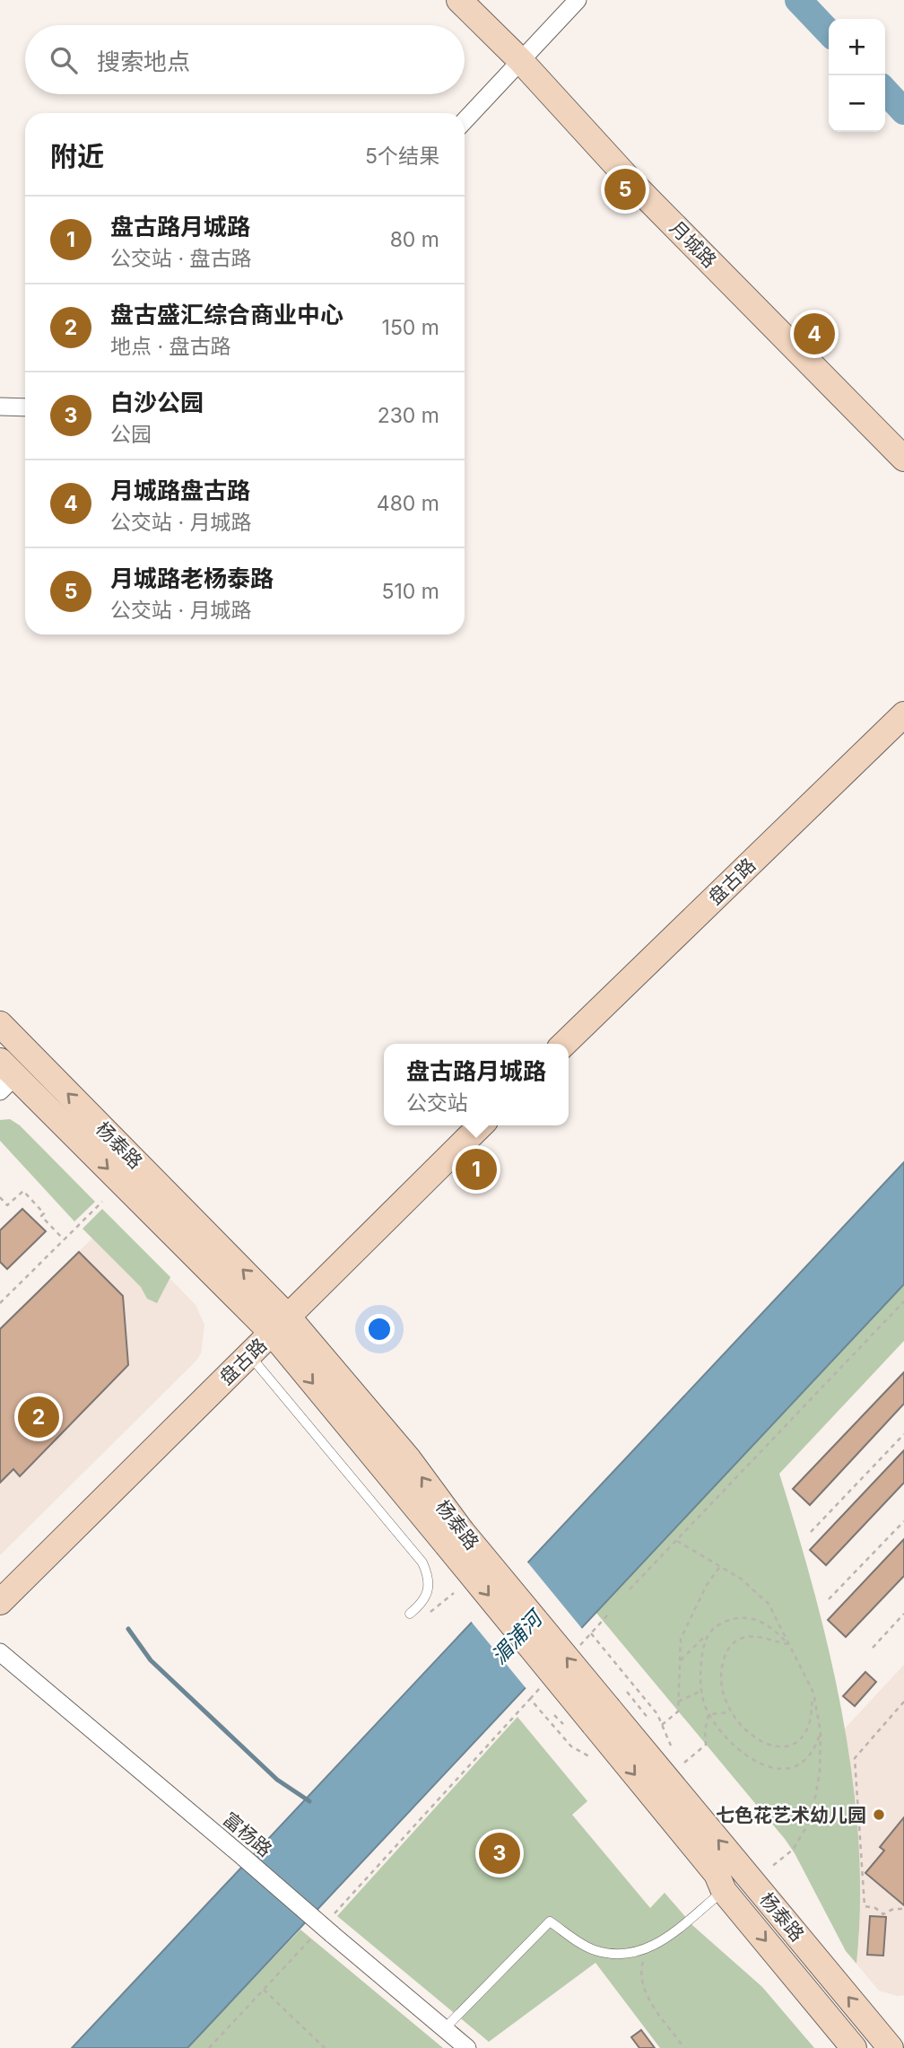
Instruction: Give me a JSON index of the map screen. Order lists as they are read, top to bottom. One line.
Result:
{"streets":{"main road":["月城路","盘古路","杨泰路"],"street":["富杨路"]},"crossings":[["盘古路","杨泰路"]],"water":["湄浦河"],"places":["七色花艺术幼儿园"],"page":{"map_buttons":["+","−"],"search":"搜索地点","heading":["附近","5个结果"],"pins":["5","4","1","2","3"],"list":[{"mark":"1","name":"盘古路月城路","note":"公交站 · 盘古路","value":"80 m"},{"mark":"2","name":"盘古盛汇综合商业中心","note":"地点 · 盘古路","value":"150 m"},{"mark":"3","name":"白沙公园","note":"公园","value":"230 m"},{"mark":"4","name":"月城路盘古路","note":"公交站 · 月城路","value":"480 m"},{"mark":"5","name":"月城路老杨泰路","note":"公交站 · 月城路","value":"510 m"}],"popup":["盘古路月城路","公交站"]}}
